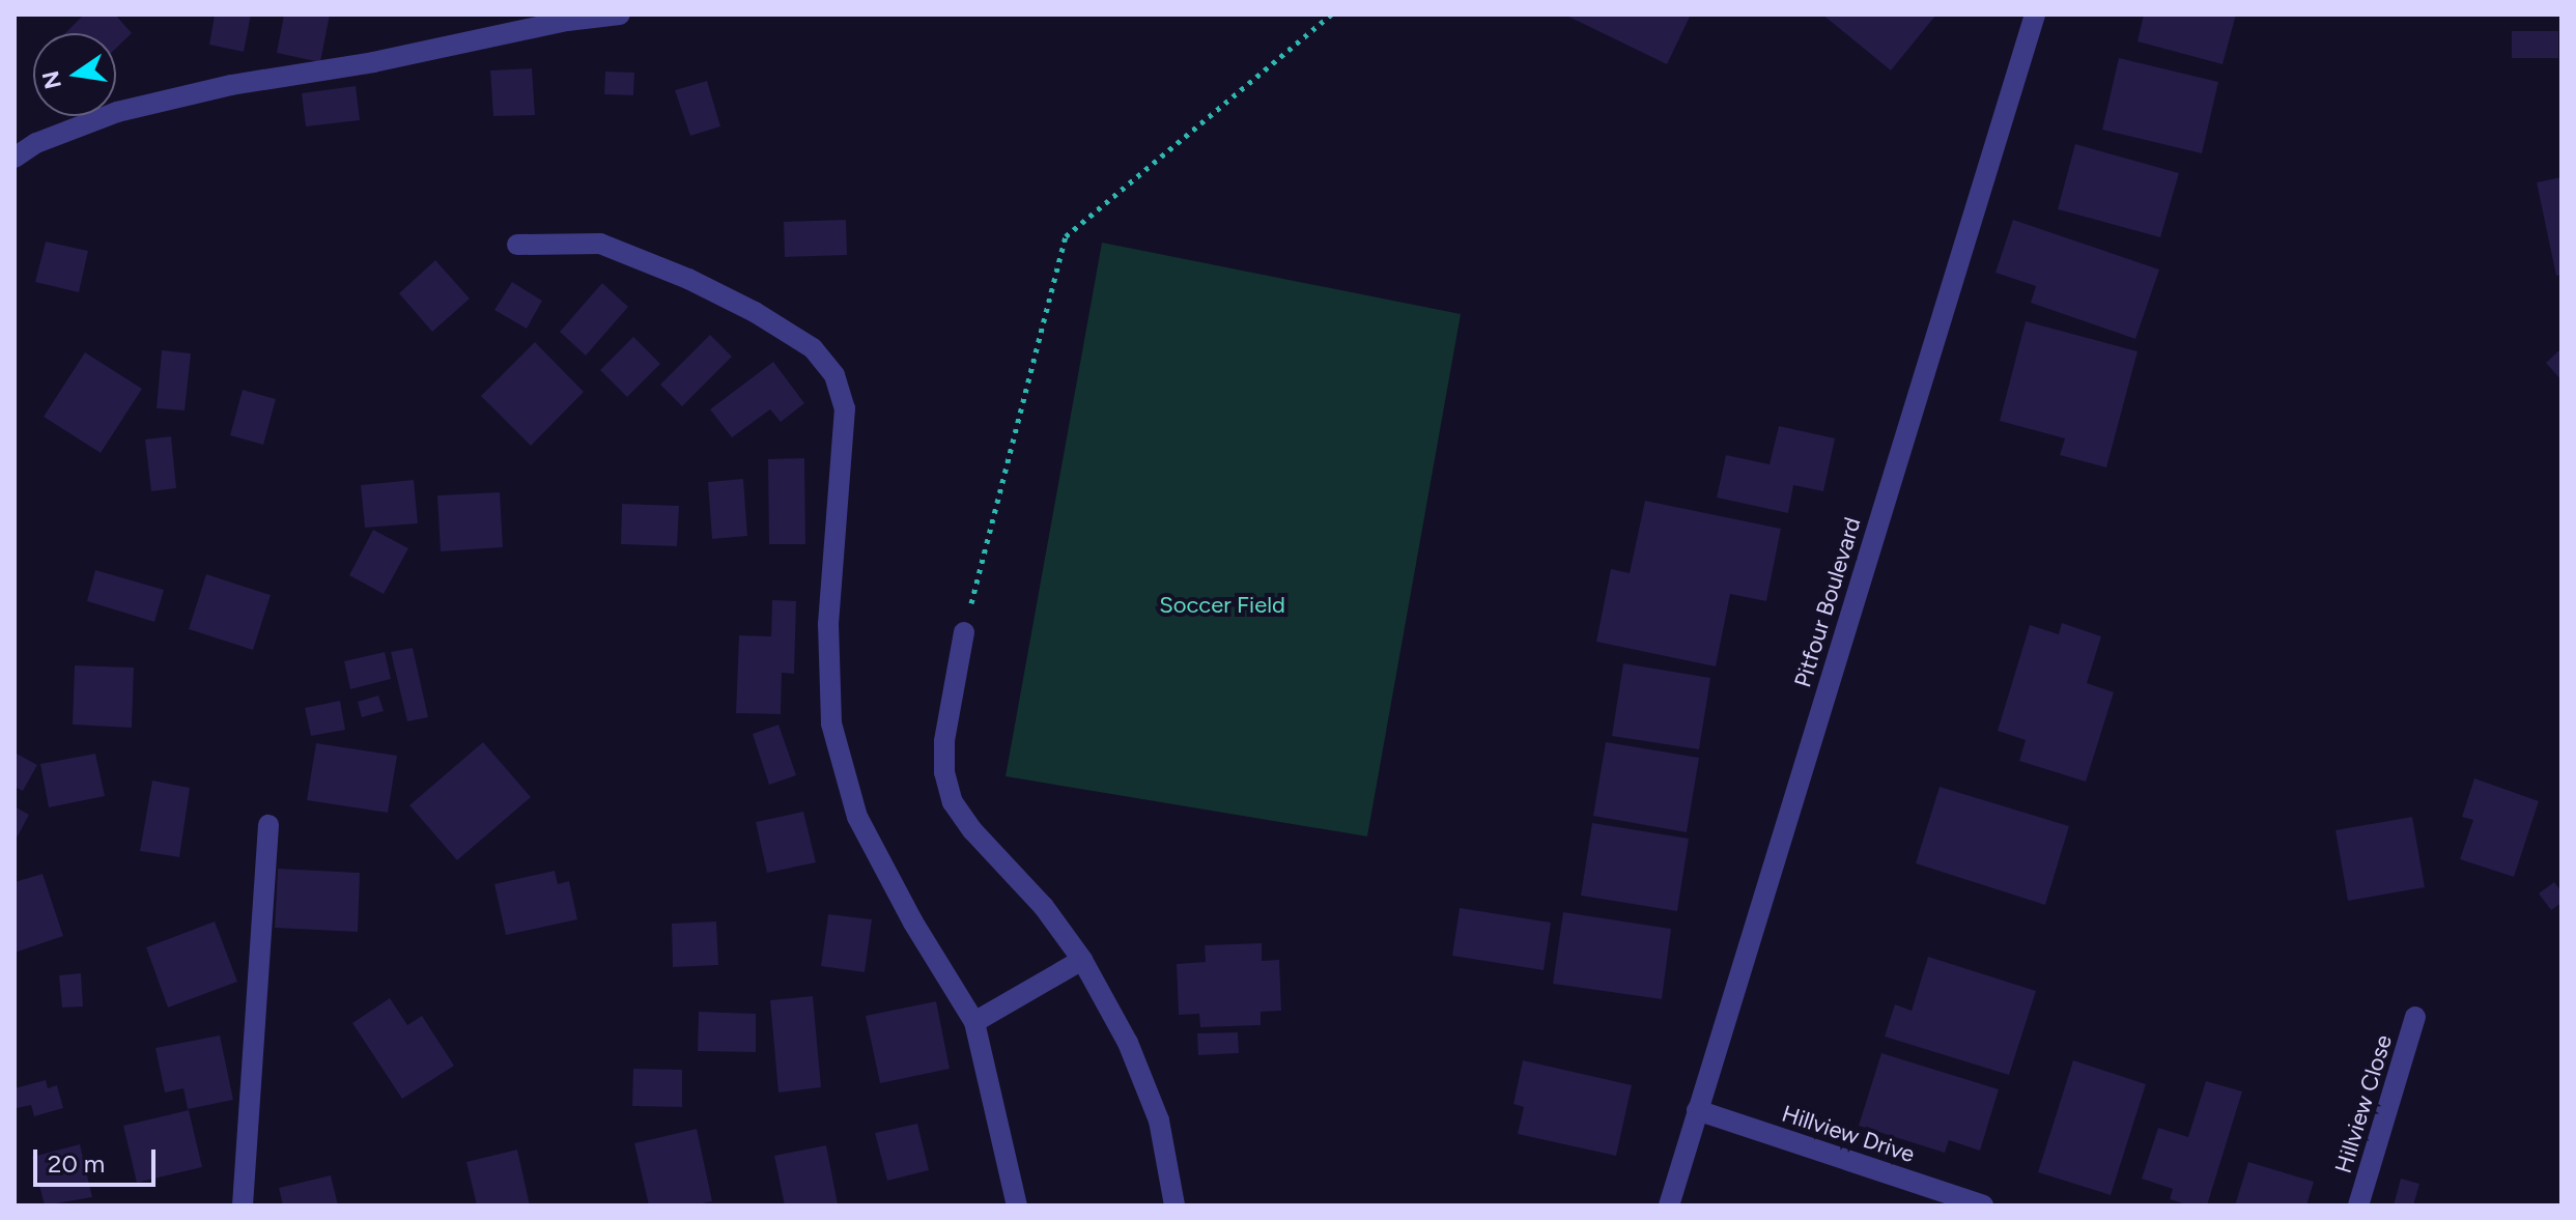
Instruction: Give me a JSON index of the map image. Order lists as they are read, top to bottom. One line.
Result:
{"streets":{"street":["Pitfour Boulevard","Hillview Close","Hillview Drive"]},"crossings":[["Pitfour Boulevard","Hillview Drive"]],"parks":["Soccer Field"],"scale_bar":"20 m","north":"left"}
